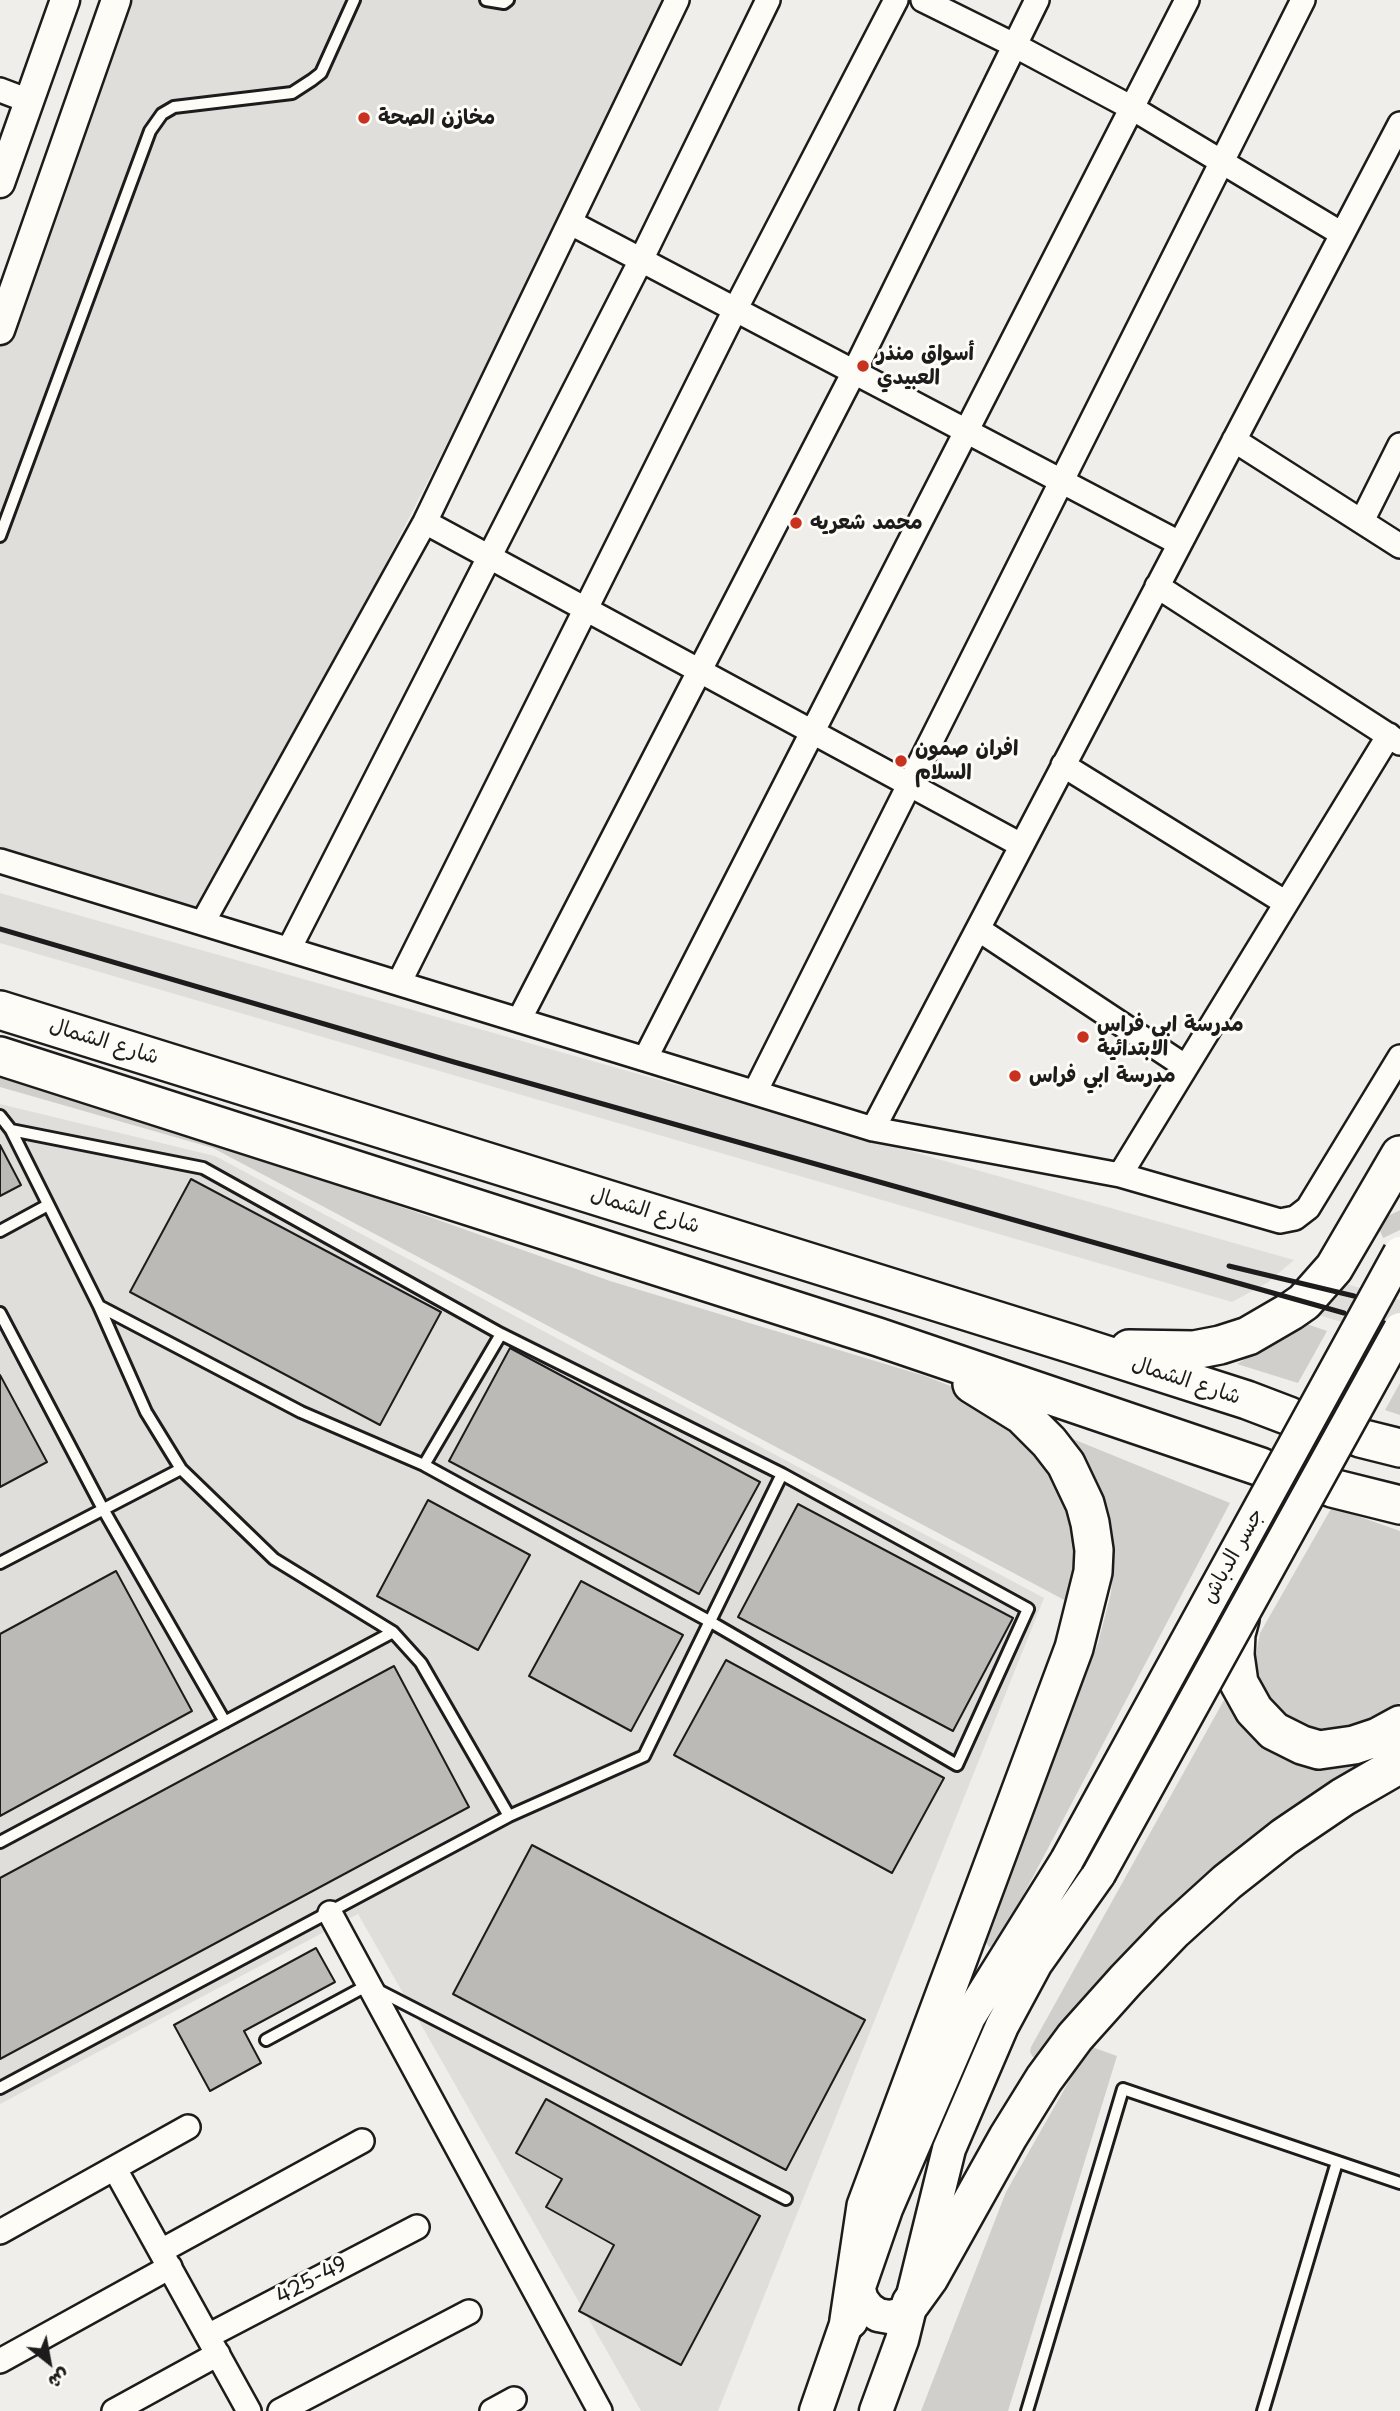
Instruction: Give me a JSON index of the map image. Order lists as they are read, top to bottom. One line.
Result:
{"streets":{"highway":["شارع الشمال"],"main road":["جسر الدباش"],"street":["425-49"]},"places":["مخازن الصحة","أسواق منذر العبيدي","محمد شعريه","افران صمون السلام","مدرسة ابي فراس الابتدائية","مدرسة ابي فراس"],"north":"bottom right"}
